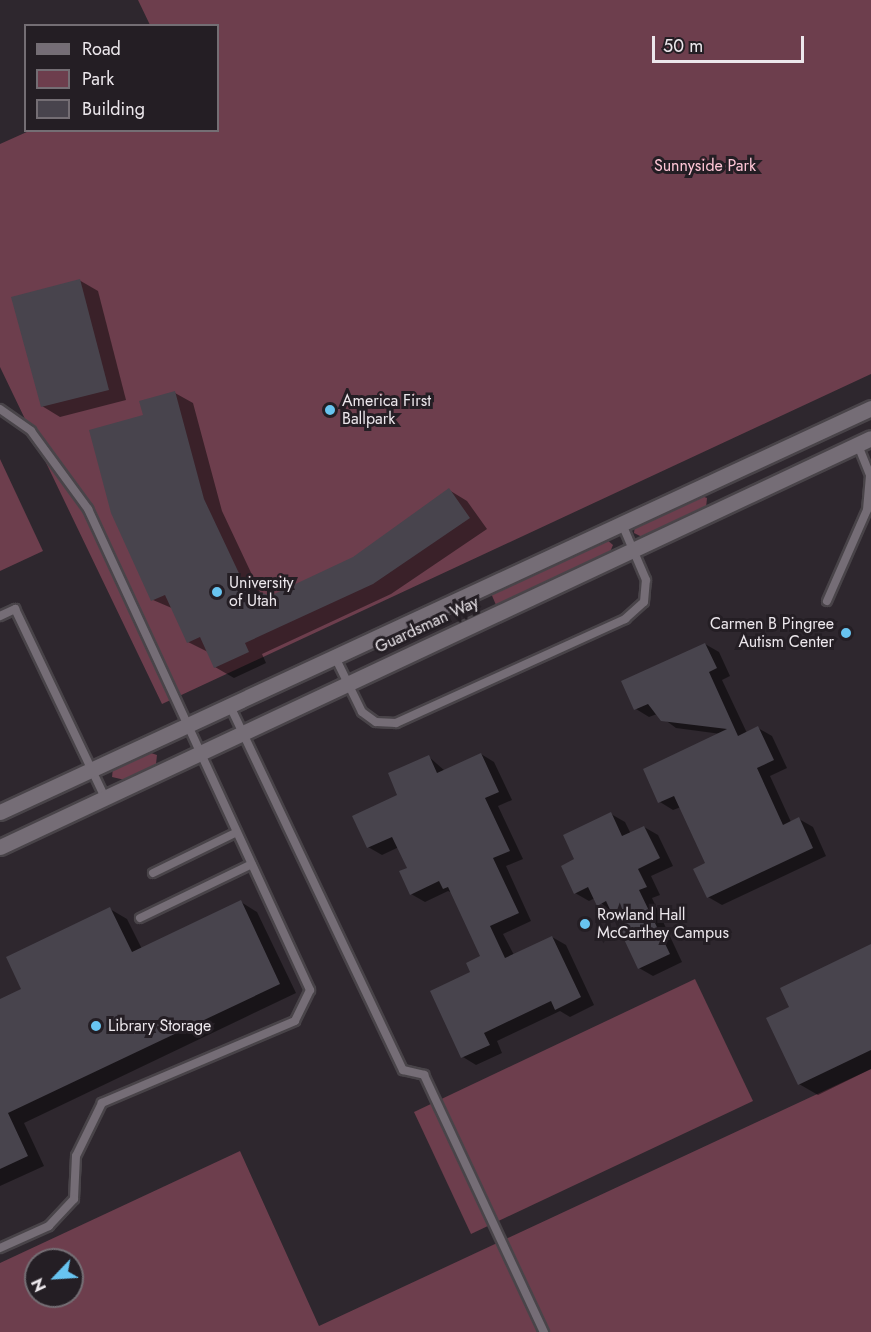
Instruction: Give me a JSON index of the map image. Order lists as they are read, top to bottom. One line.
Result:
{"streets":{"street":["Guardsman Way"]},"parks":["Sunnyside Park"],"places":["America First Ballpark","University of Utah","Carmen B Pingree Autism Center","Rowland Hall McCarthey Campus","Library Storage"],"legend":["Road","Park","Building"],"scale_bar":"50 m","north":"bottom left"}
